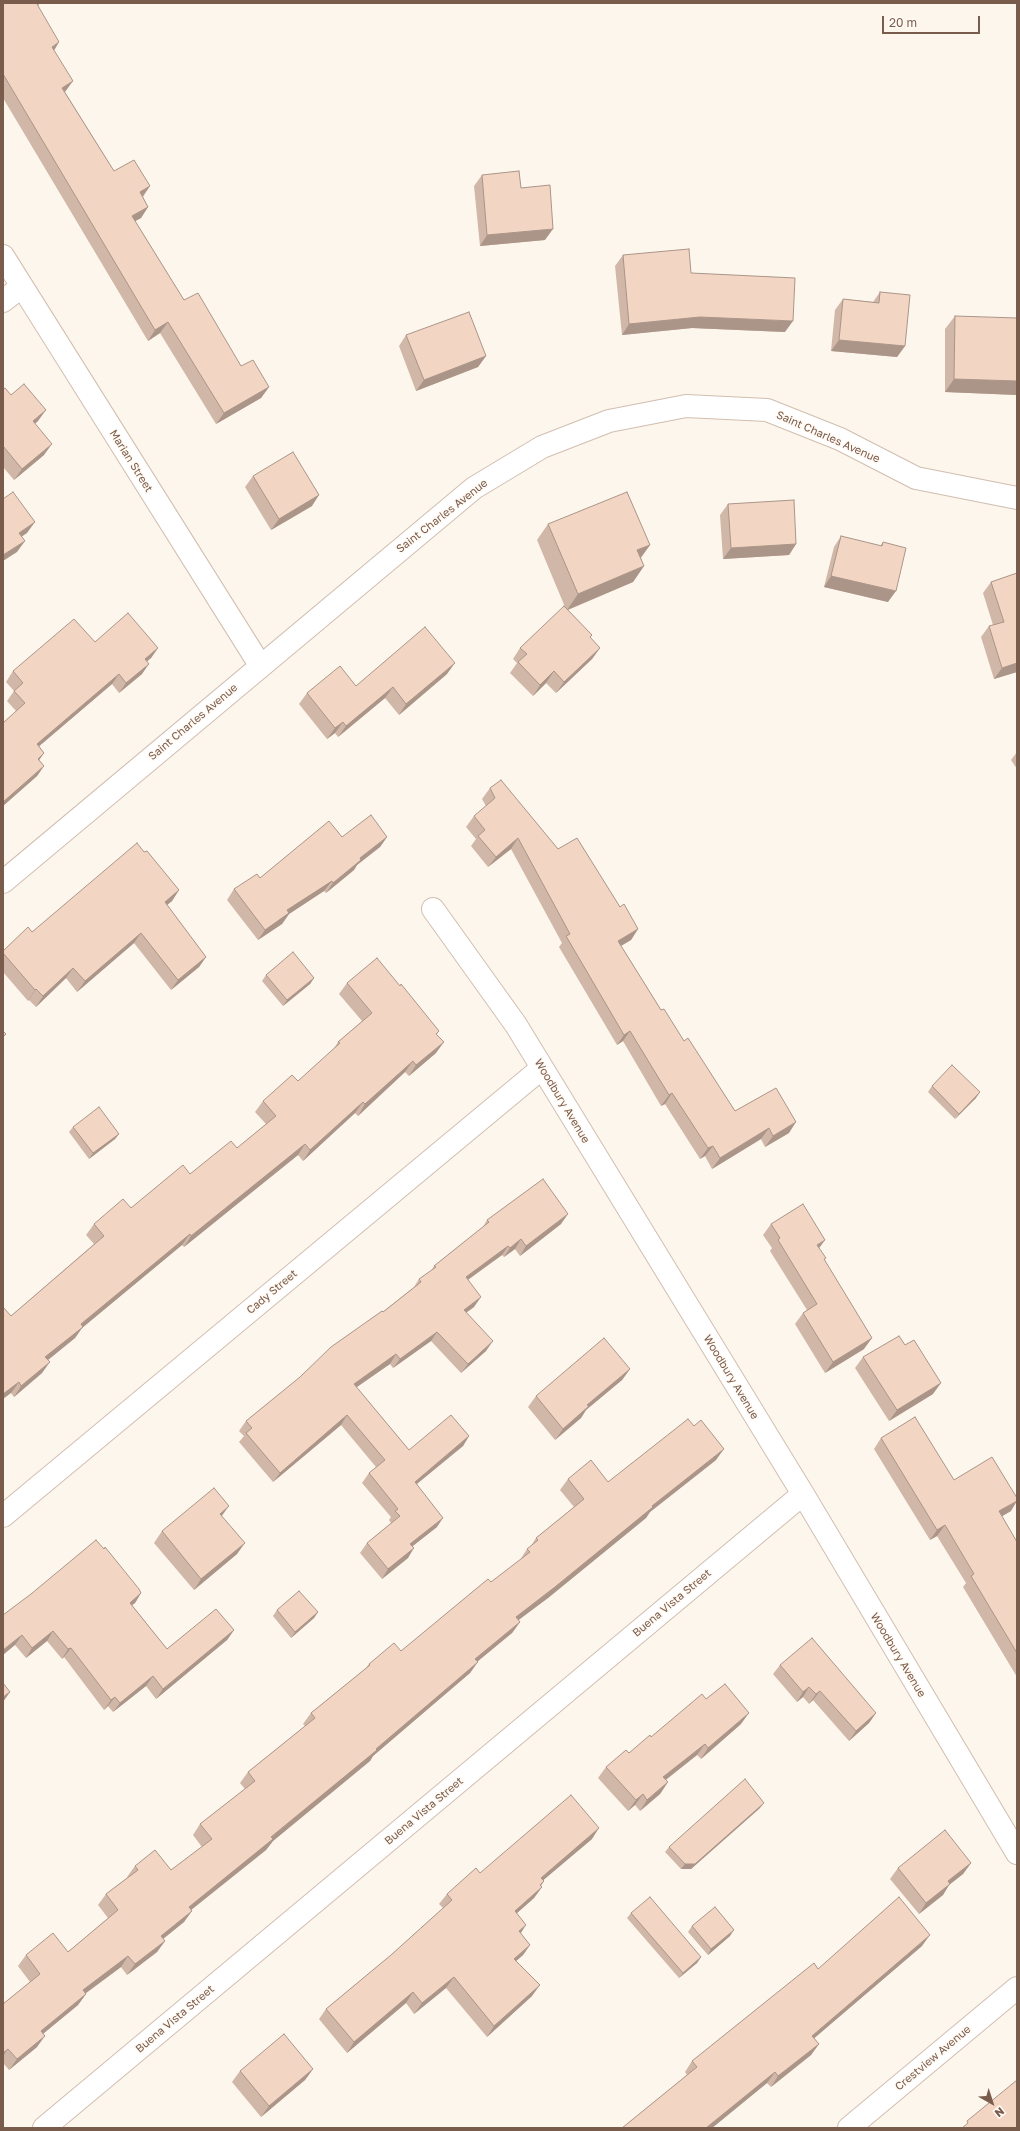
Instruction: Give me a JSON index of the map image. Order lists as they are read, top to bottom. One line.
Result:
{"streets":{"street":["Saint Charles Avenue","Marian Street","Woodbury Avenue","Cady Street","Buena Vista Street","Crestview Avenue"]},"crossings":[["Saint Charles Avenue","Marian Street"],["Woodbury Avenue","Cady Street"],["Woodbury Avenue","Buena Vista Street"]],"scale_bar":"20 m","north":"bottom right"}
